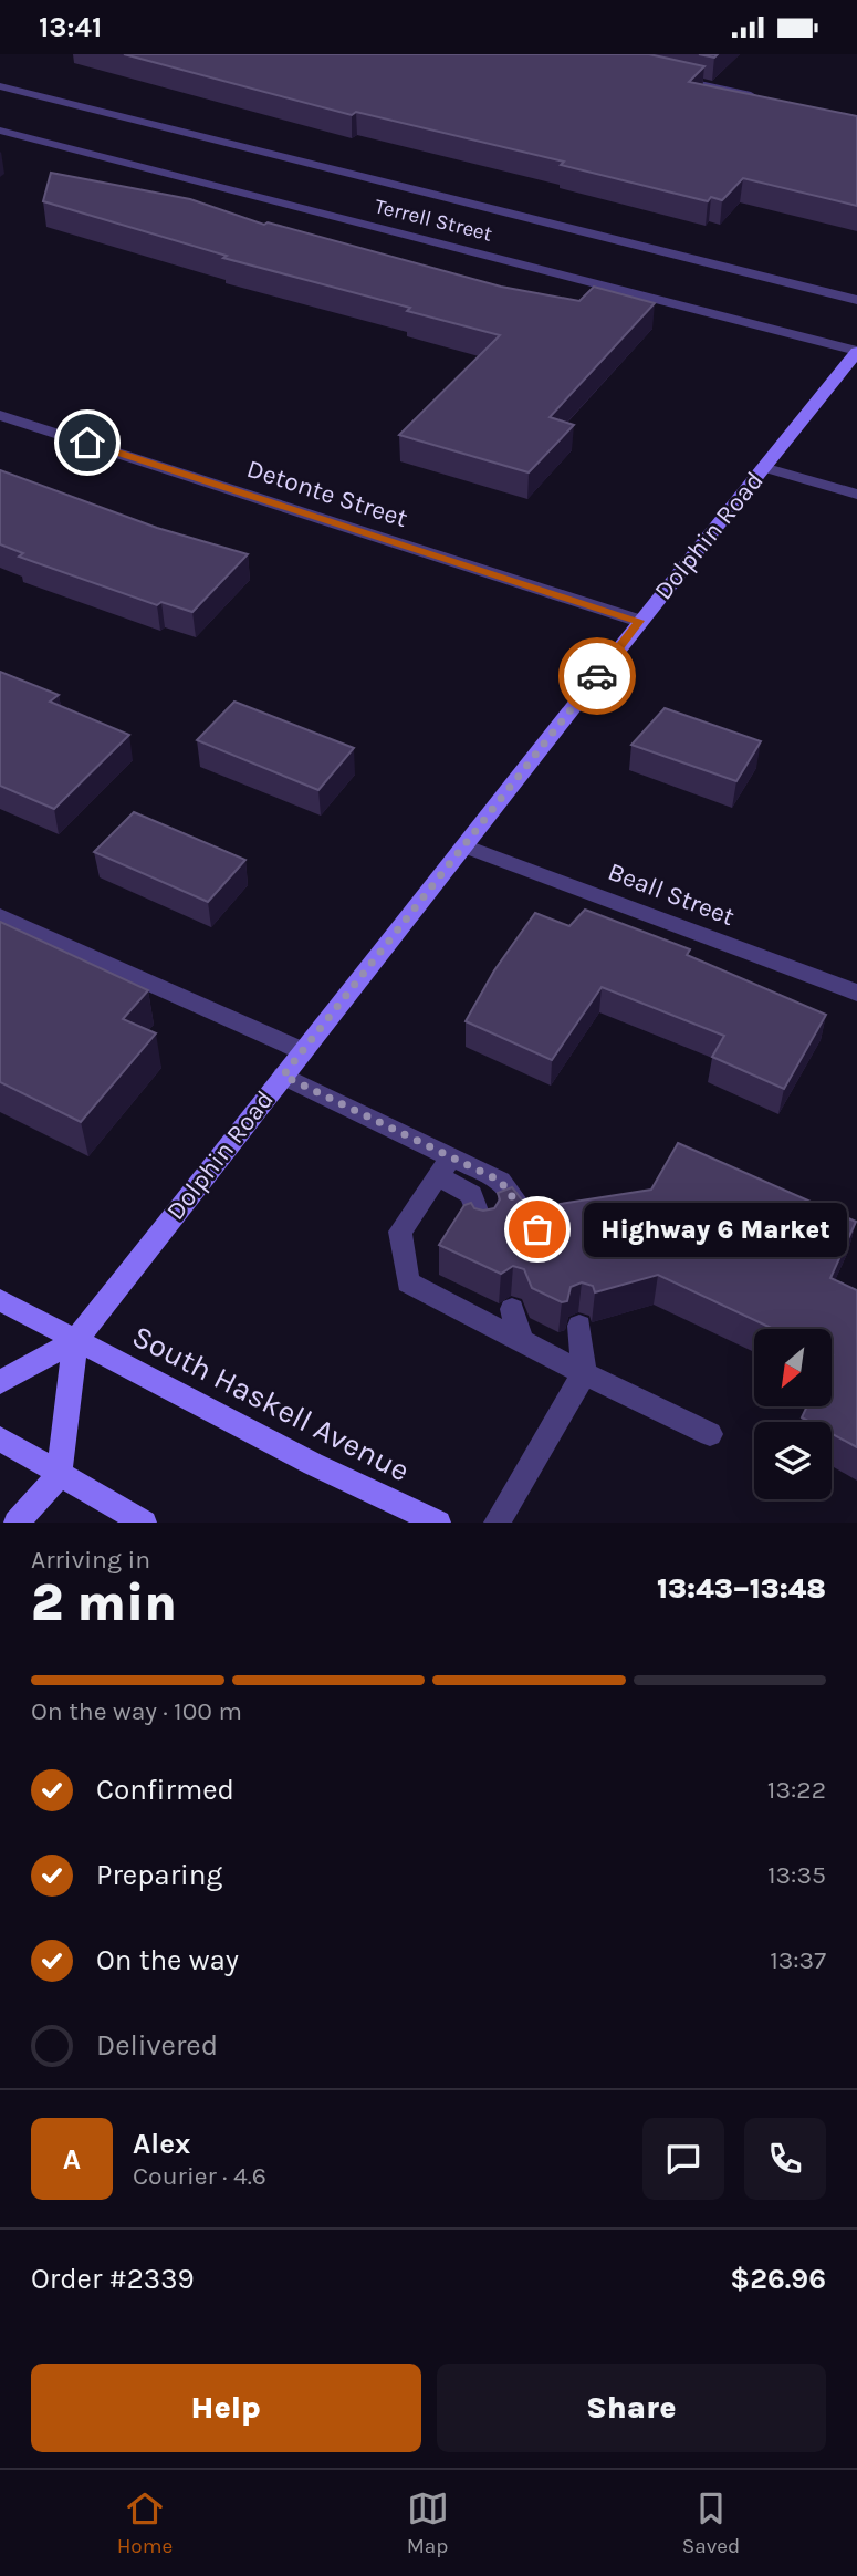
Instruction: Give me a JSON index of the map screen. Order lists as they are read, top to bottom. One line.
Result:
{"streets":{"main road":["Dolphin Road","South Haskell Avenue"],"street":["Terrell Street","Detonte Street","Beall Street"]},"crossings":[["Terrell Street","Dolphin Road"],["Detonte Street","Dolphin Road"],["Dolphin Road","Beall Street"],["Dolphin Road","South Haskell Avenue"]],"places":["Highway 6 Market"],"north":"bottom left","page":{"status":"13:41","bubble":"Highway 6 Market","heading":["2 min","Arriving in","13:43–13:48"],"panel":["Alex","Courier · 4.6","Order #2339","$26.96"],"bar":"On the way · 100 m","list":[["Confirmed","13:22"],["Preparing","13:35"],["On the way","13:37"],"Delivered"],"round":"A","buttons":["Help","Share"],"tabs":["Home","Map","Saved"]}}
